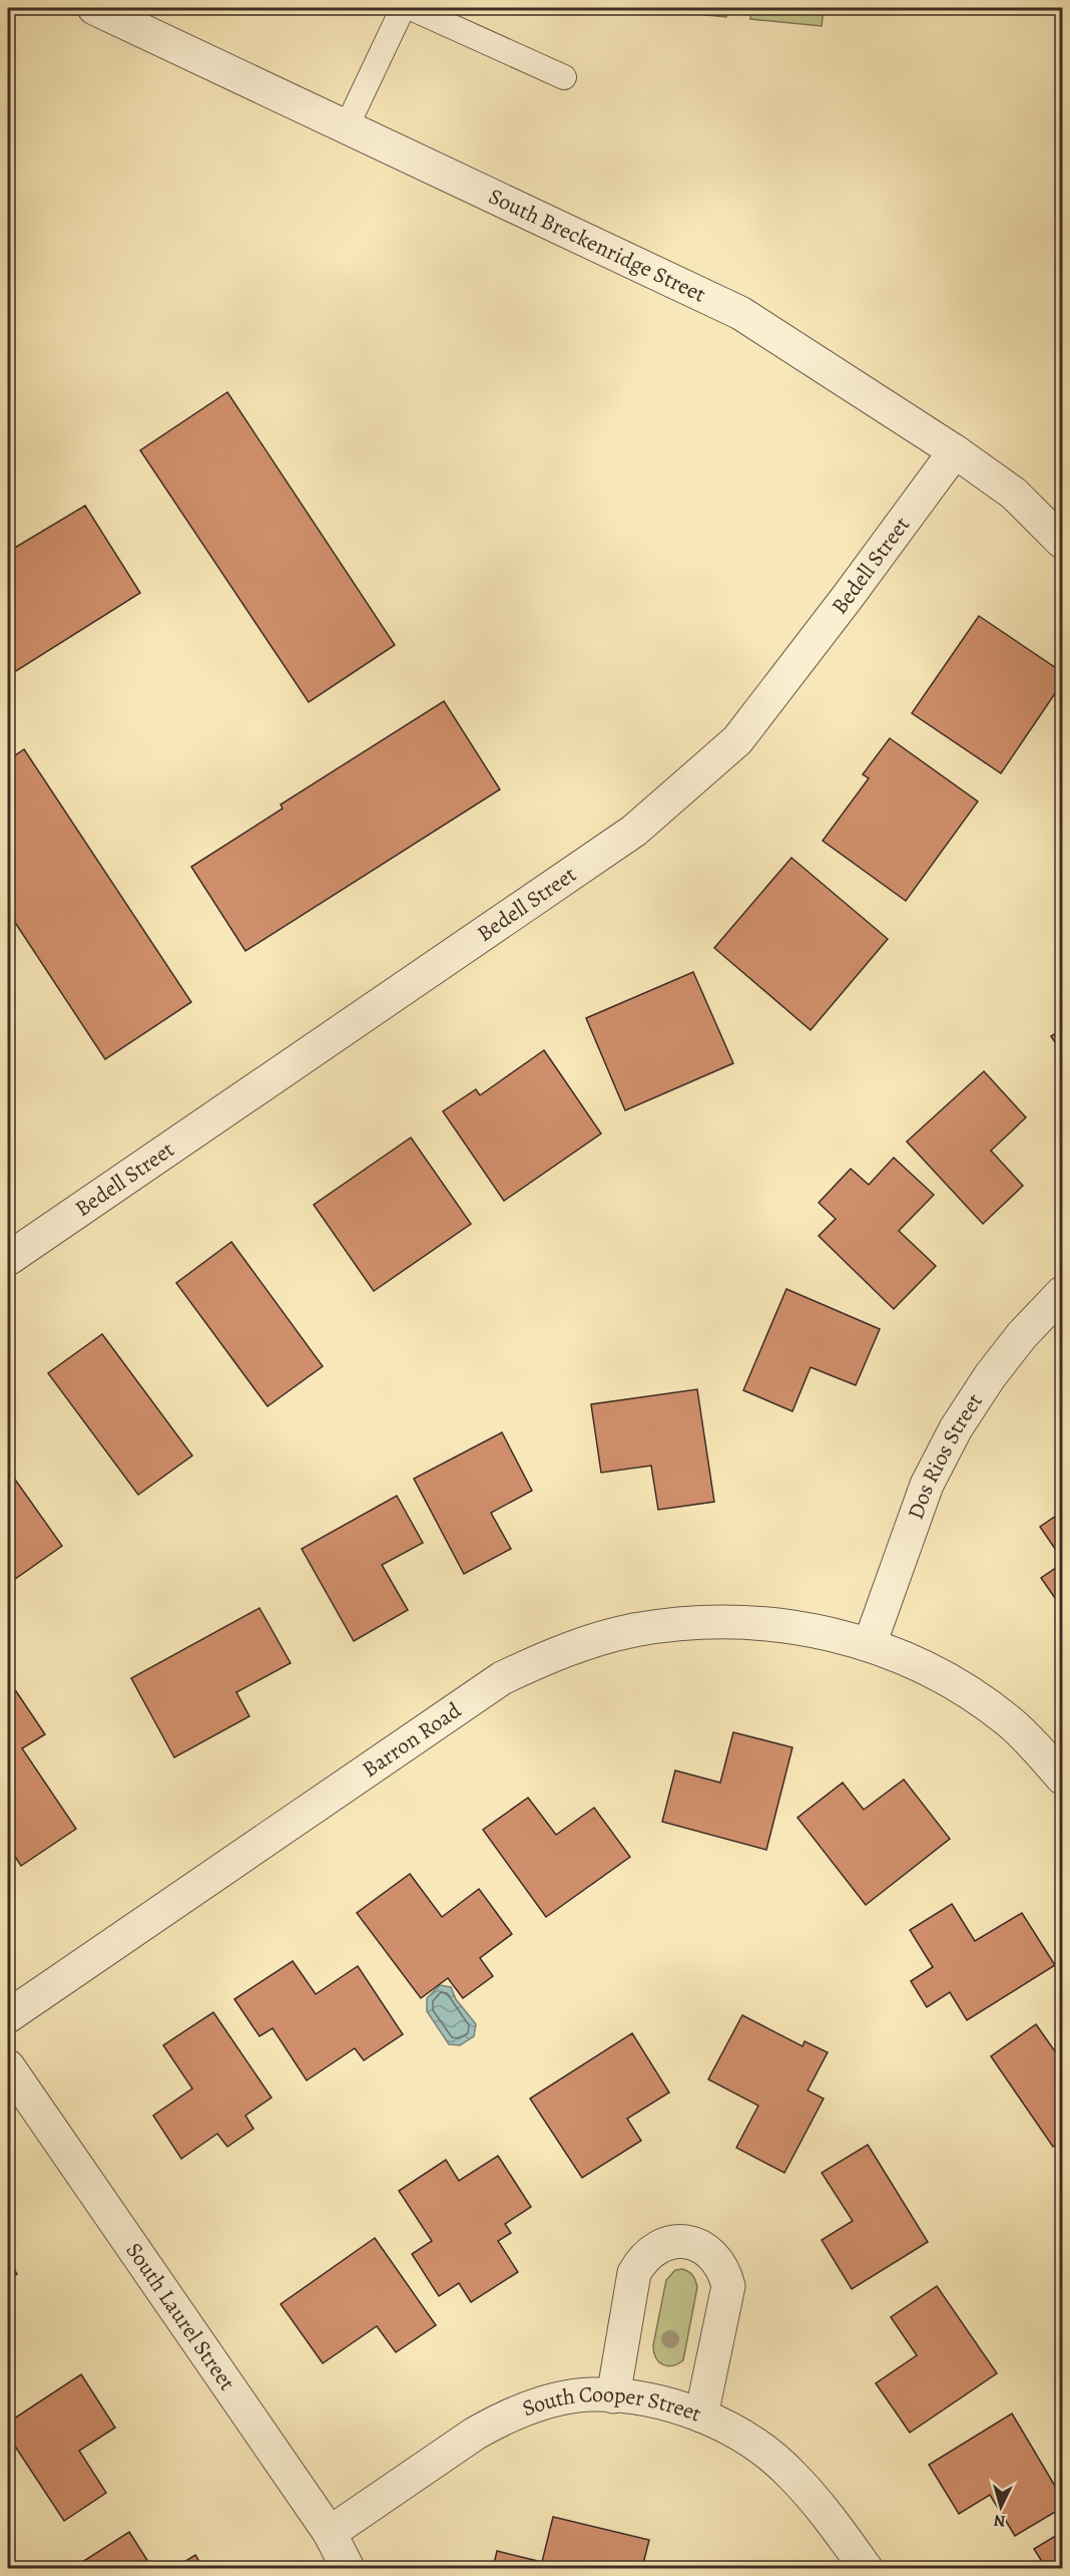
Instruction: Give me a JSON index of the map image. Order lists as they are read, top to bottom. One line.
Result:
{"streets":{"street":["South Breckenridge Street","Bedell Street","Dos Rios Street","Barron Road","South Laurel Street","South Cooper Street"]},"crossings":[["South Breckenridge Street","Bedell Street"],["Dos Rios Street","Barron Road"],["South Laurel Street","South Cooper Street"]],"north":"bottom"}
